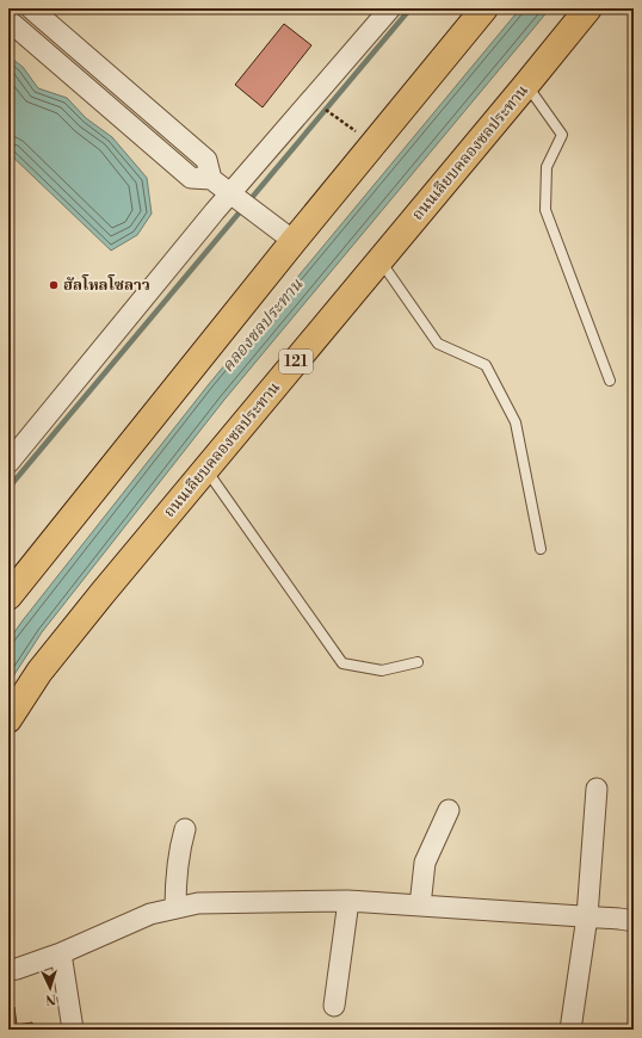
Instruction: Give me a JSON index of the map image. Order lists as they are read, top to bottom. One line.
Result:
{"streets":{"main road":["ถนนเลียบคลองชลประทาน","121"]},"water":["คลองชลประทาน"],"places":["ฮัลโหลโซลาว"],"north":"bottom"}
